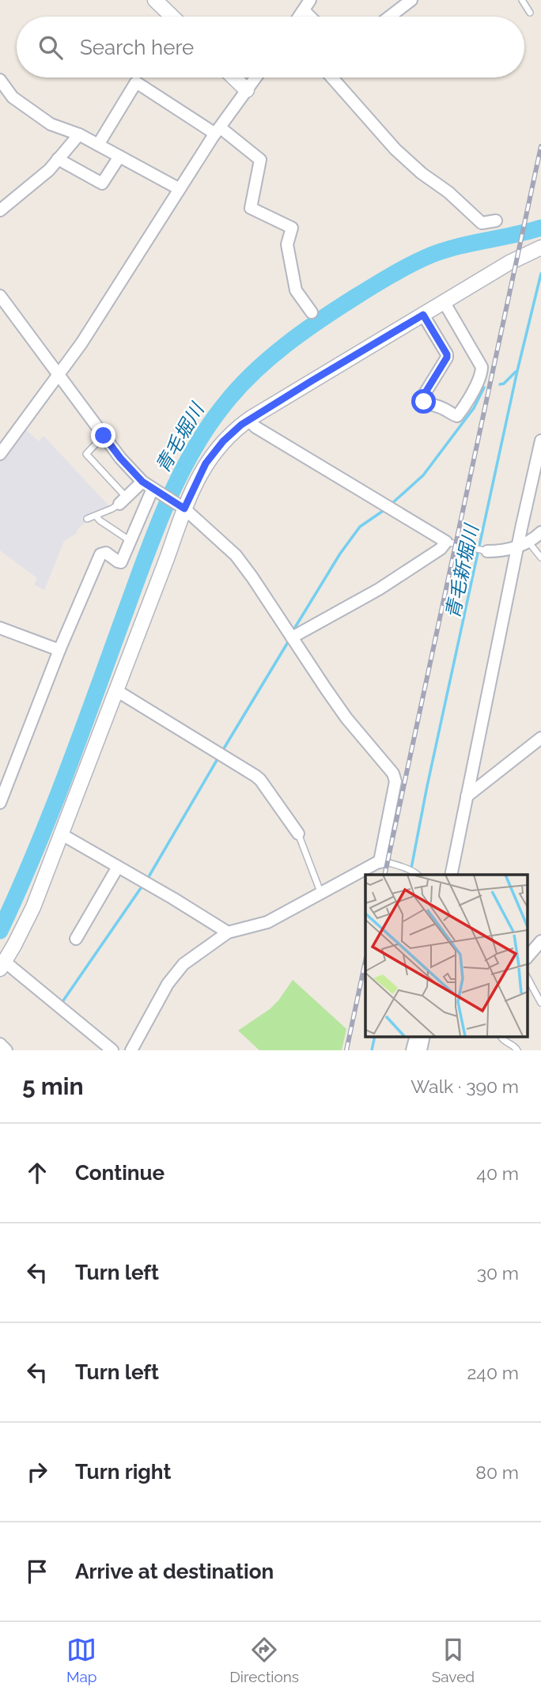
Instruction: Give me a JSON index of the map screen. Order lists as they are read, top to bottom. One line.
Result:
{"water":["青毛堀川","青毛新堀川"],"page":{"search":"Search here","heading":["5 min","Walk · 390 m"],"list":[["Continue","40 m"],["Turn left","30 m"],["Turn left","240 m"],["Turn right","80 m"],"Arrive at destination"],"nav":["Map","Directions","Saved"]}}
